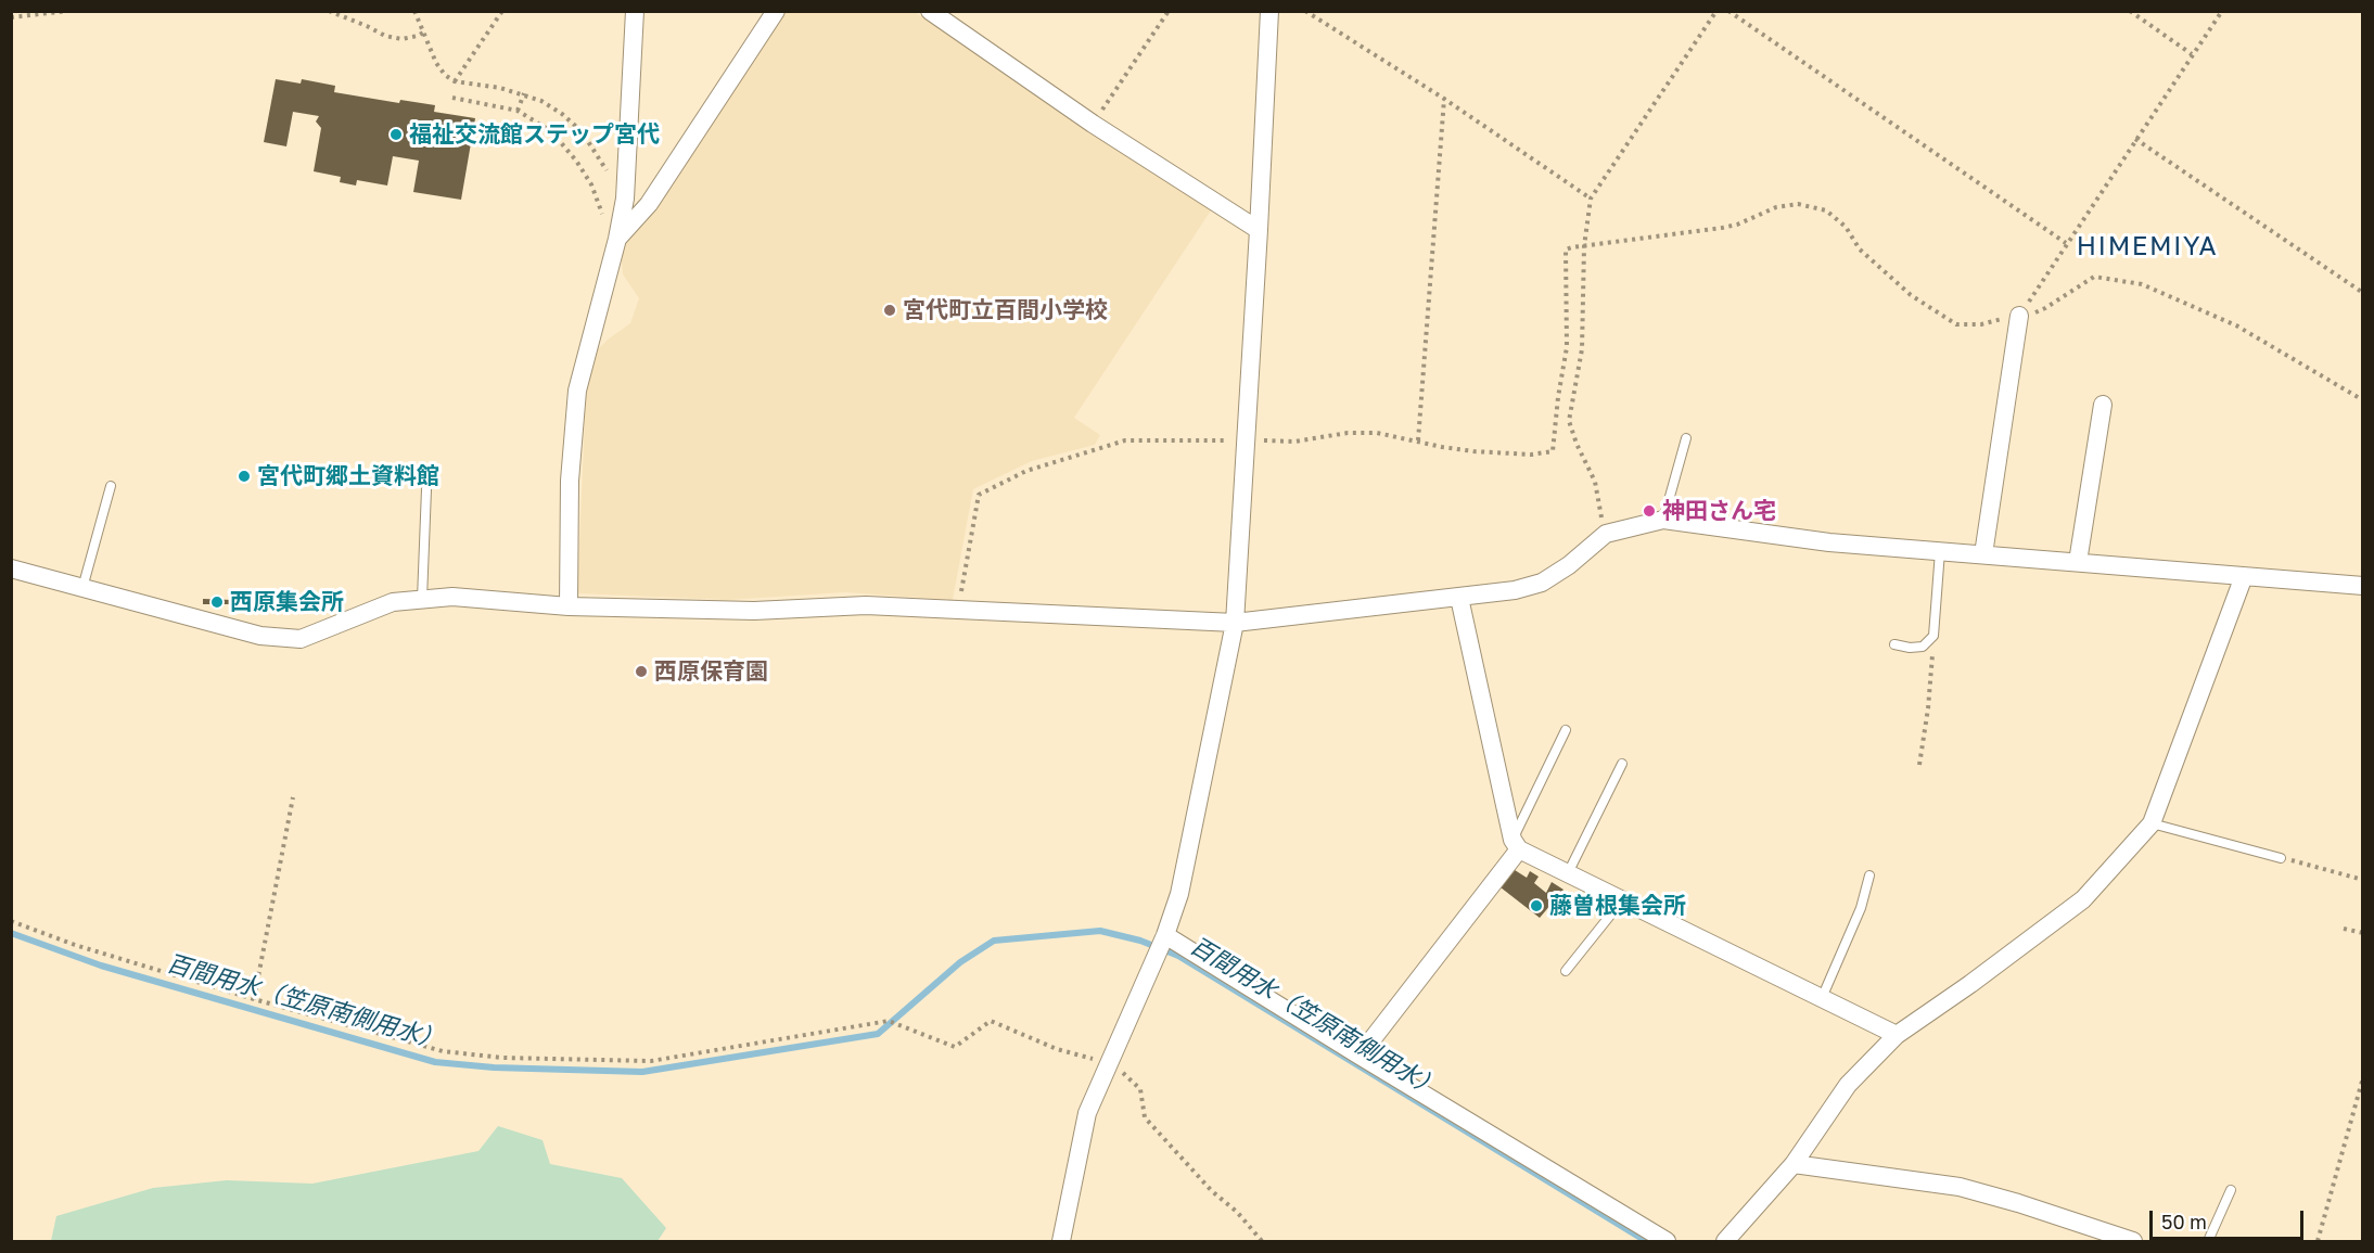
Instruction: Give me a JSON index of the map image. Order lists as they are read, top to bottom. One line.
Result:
{"districts":["HIMEMIYA"],"water":["百間用水（笠原南側用水）"],"places":["福祉交流館ステップ宮代","宮代町立百間小学校","宮代町郷土資料館","神田さん宅","西原集会所","西原保育園","藤曽根集会所"],"scale_bar":"50 m"}
